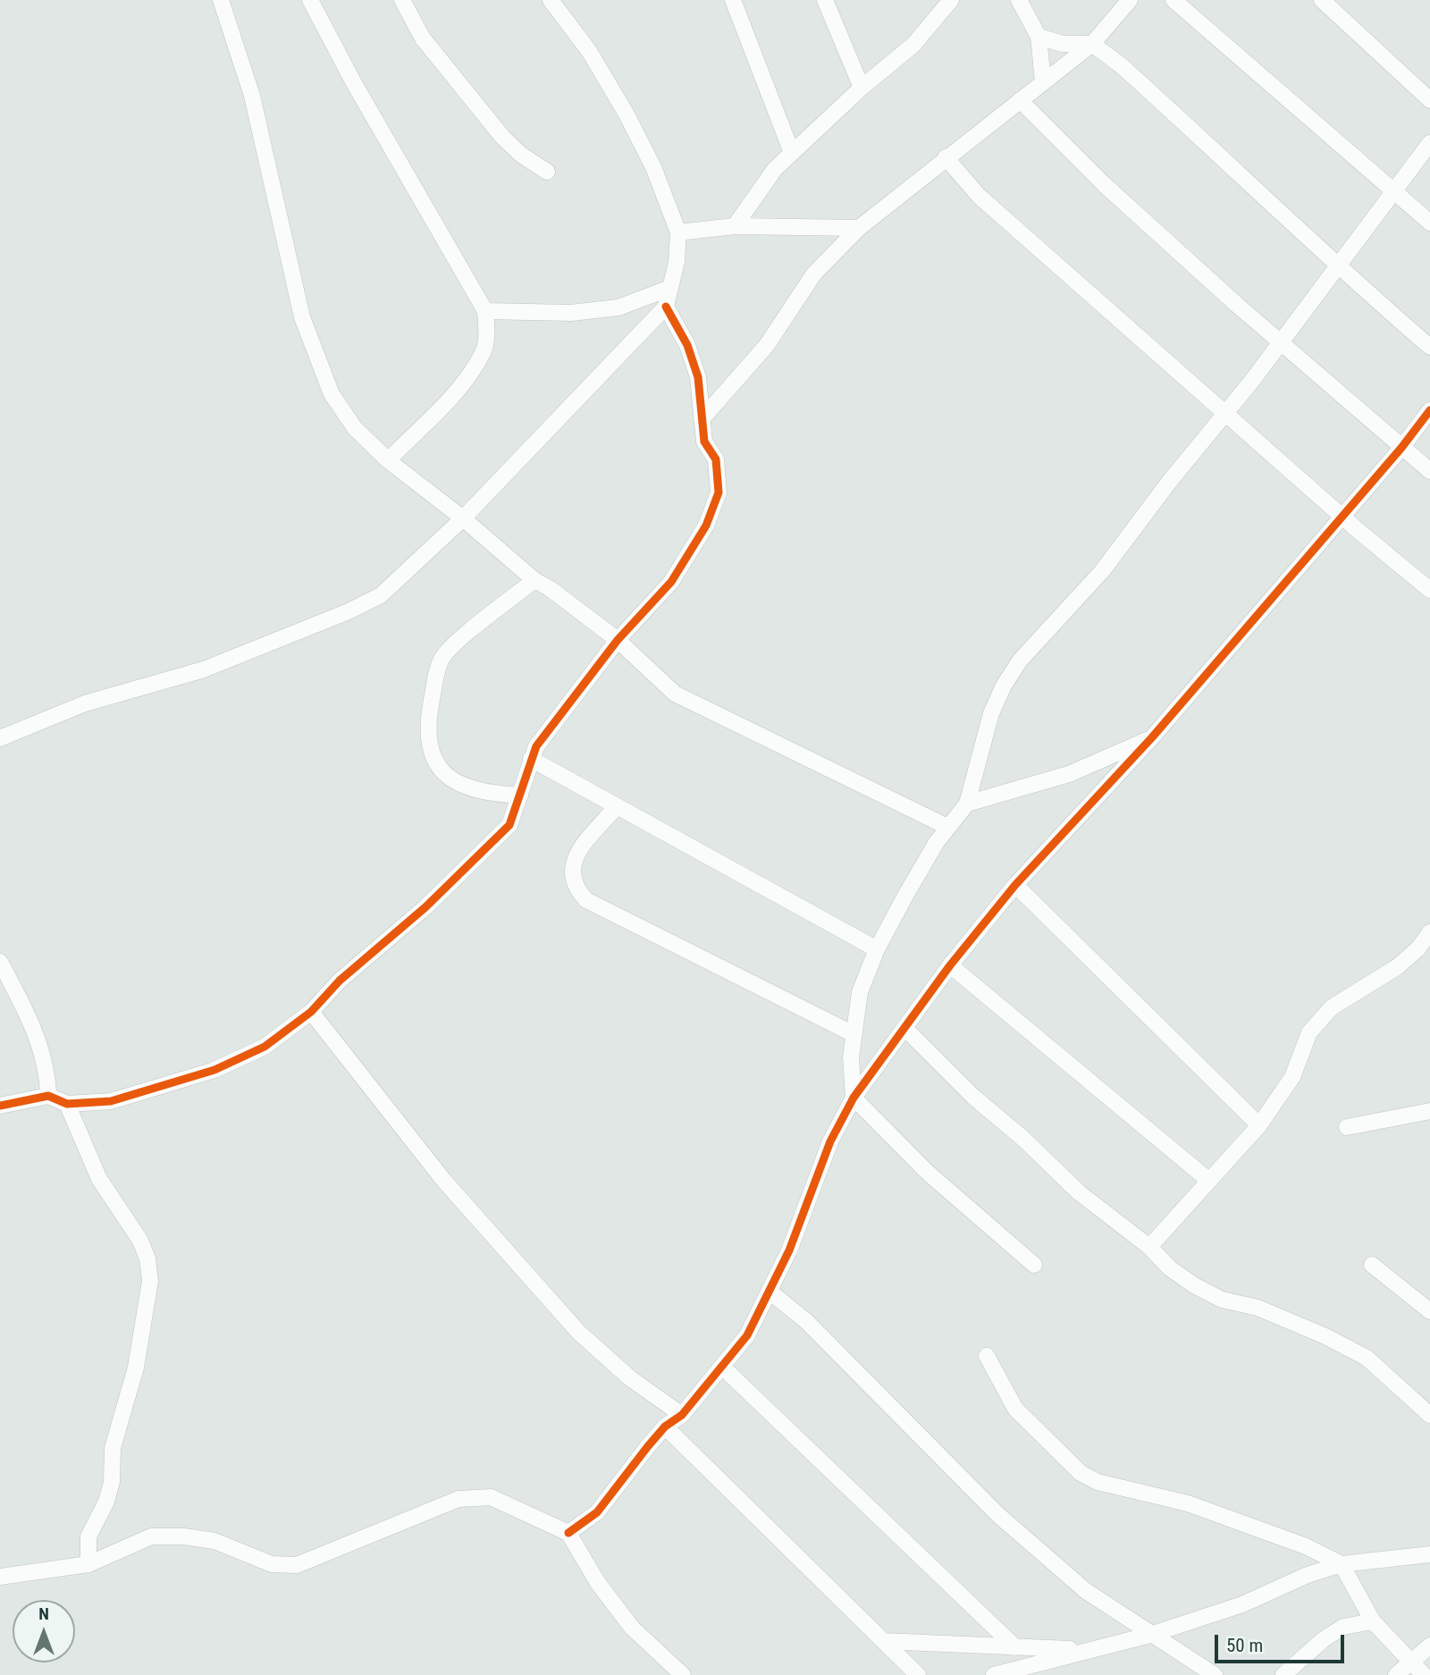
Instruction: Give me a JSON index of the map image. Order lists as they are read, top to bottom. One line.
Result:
{"scale_bar":"50 m","north":"top"}
